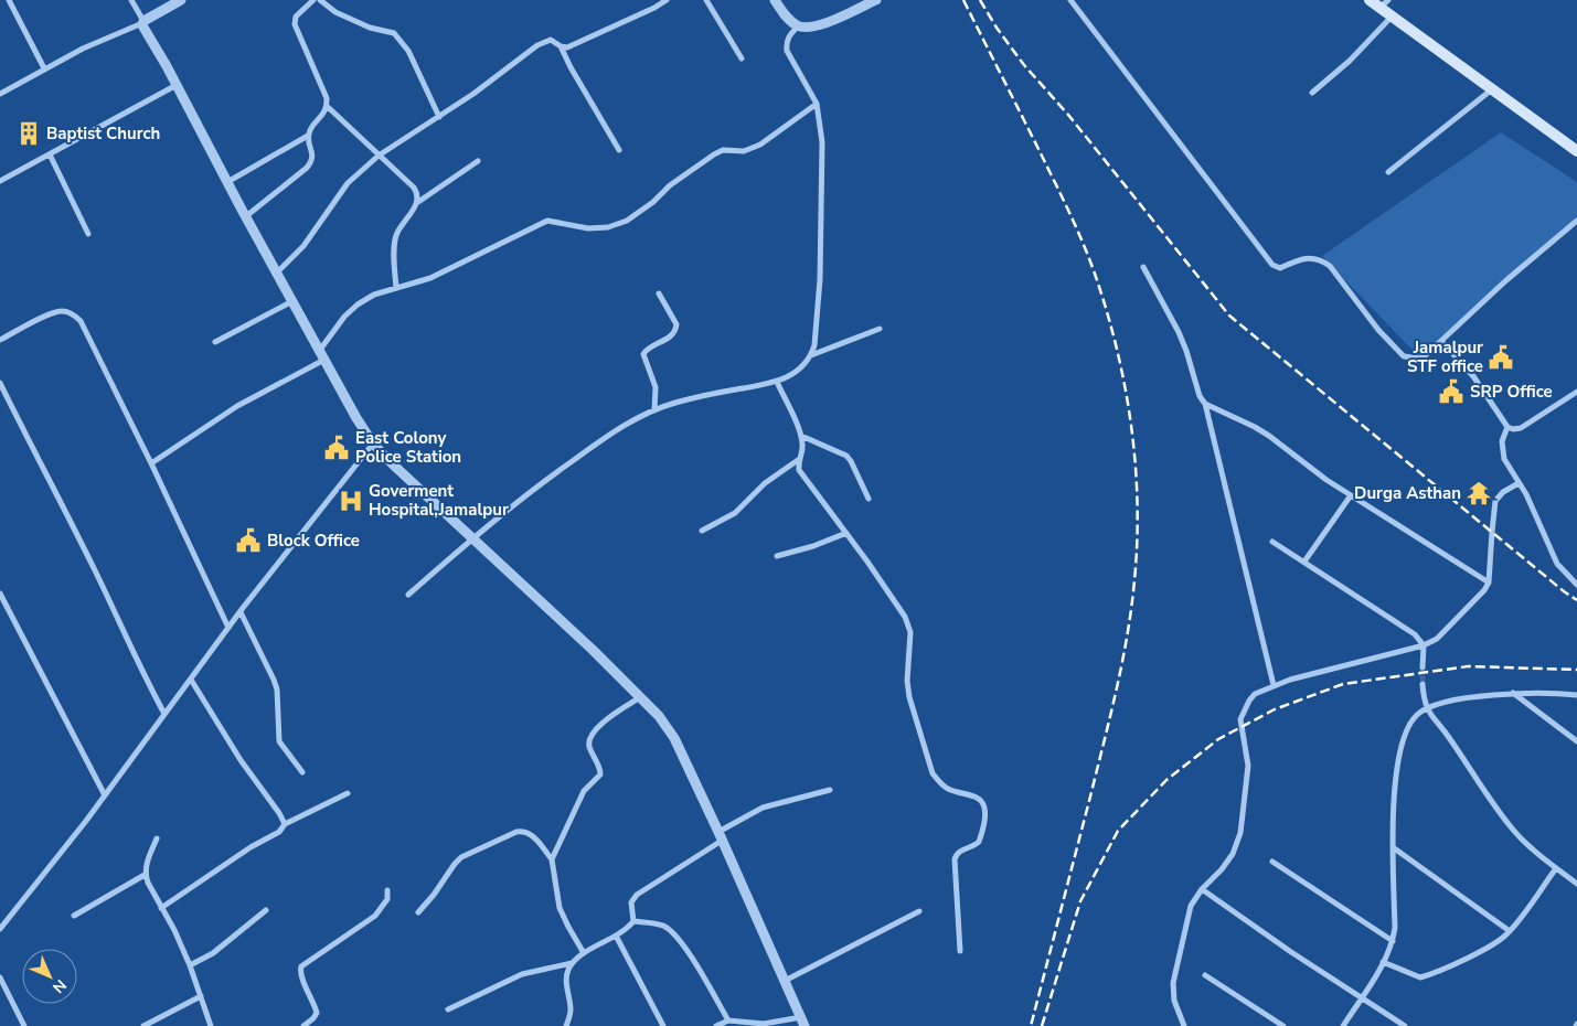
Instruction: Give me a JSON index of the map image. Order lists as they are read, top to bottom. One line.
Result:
{"places":{"building":["Baptist Church"],"public building":["Jamalpur STF office","SRP Office","East Colony Police Station","Block Office"],"temple":["Durga Asthan"],"hospital":["Goverment Hospital,Jamalpur"]},"north":"bottom right"}
